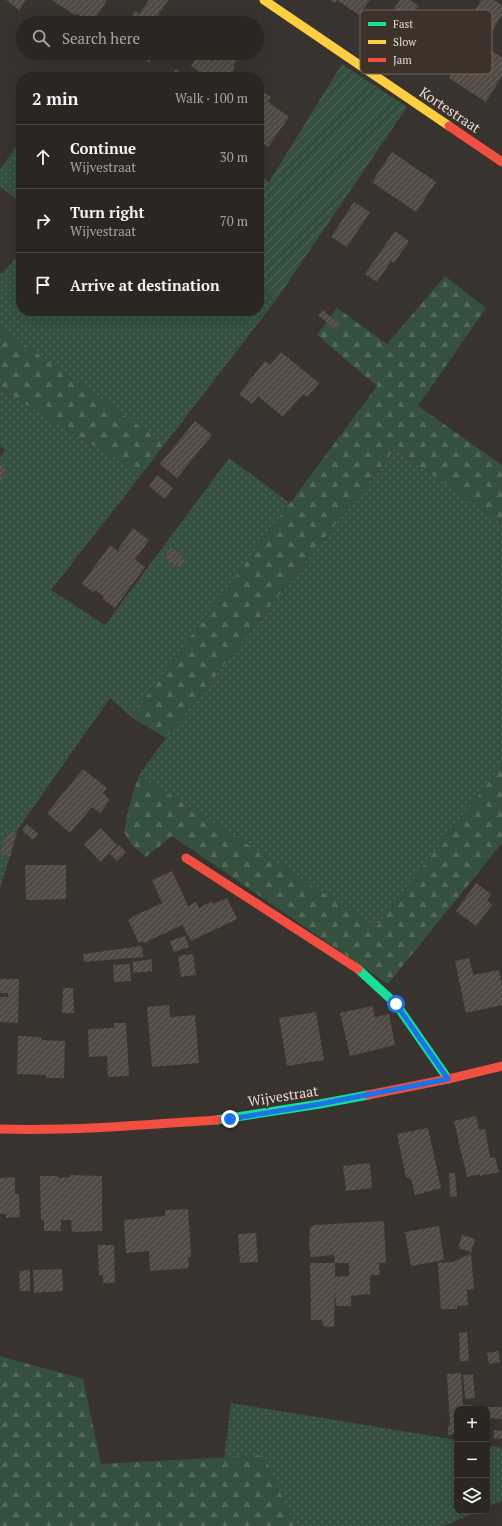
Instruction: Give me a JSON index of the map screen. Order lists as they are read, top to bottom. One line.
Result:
{"streets":{"street":["Kortestraat","Wijvestraat"]},"legend":["Fast","Slow","Jam"],"page":{"search":"Search here","heading":["2 min","Walk · 100 m"],"list":[["Continue","Wijvestraat","30 m"],["Turn right","Wijvestraat","70 m"],"Arrive at destination"],"map_buttons":["+","−"]}}
